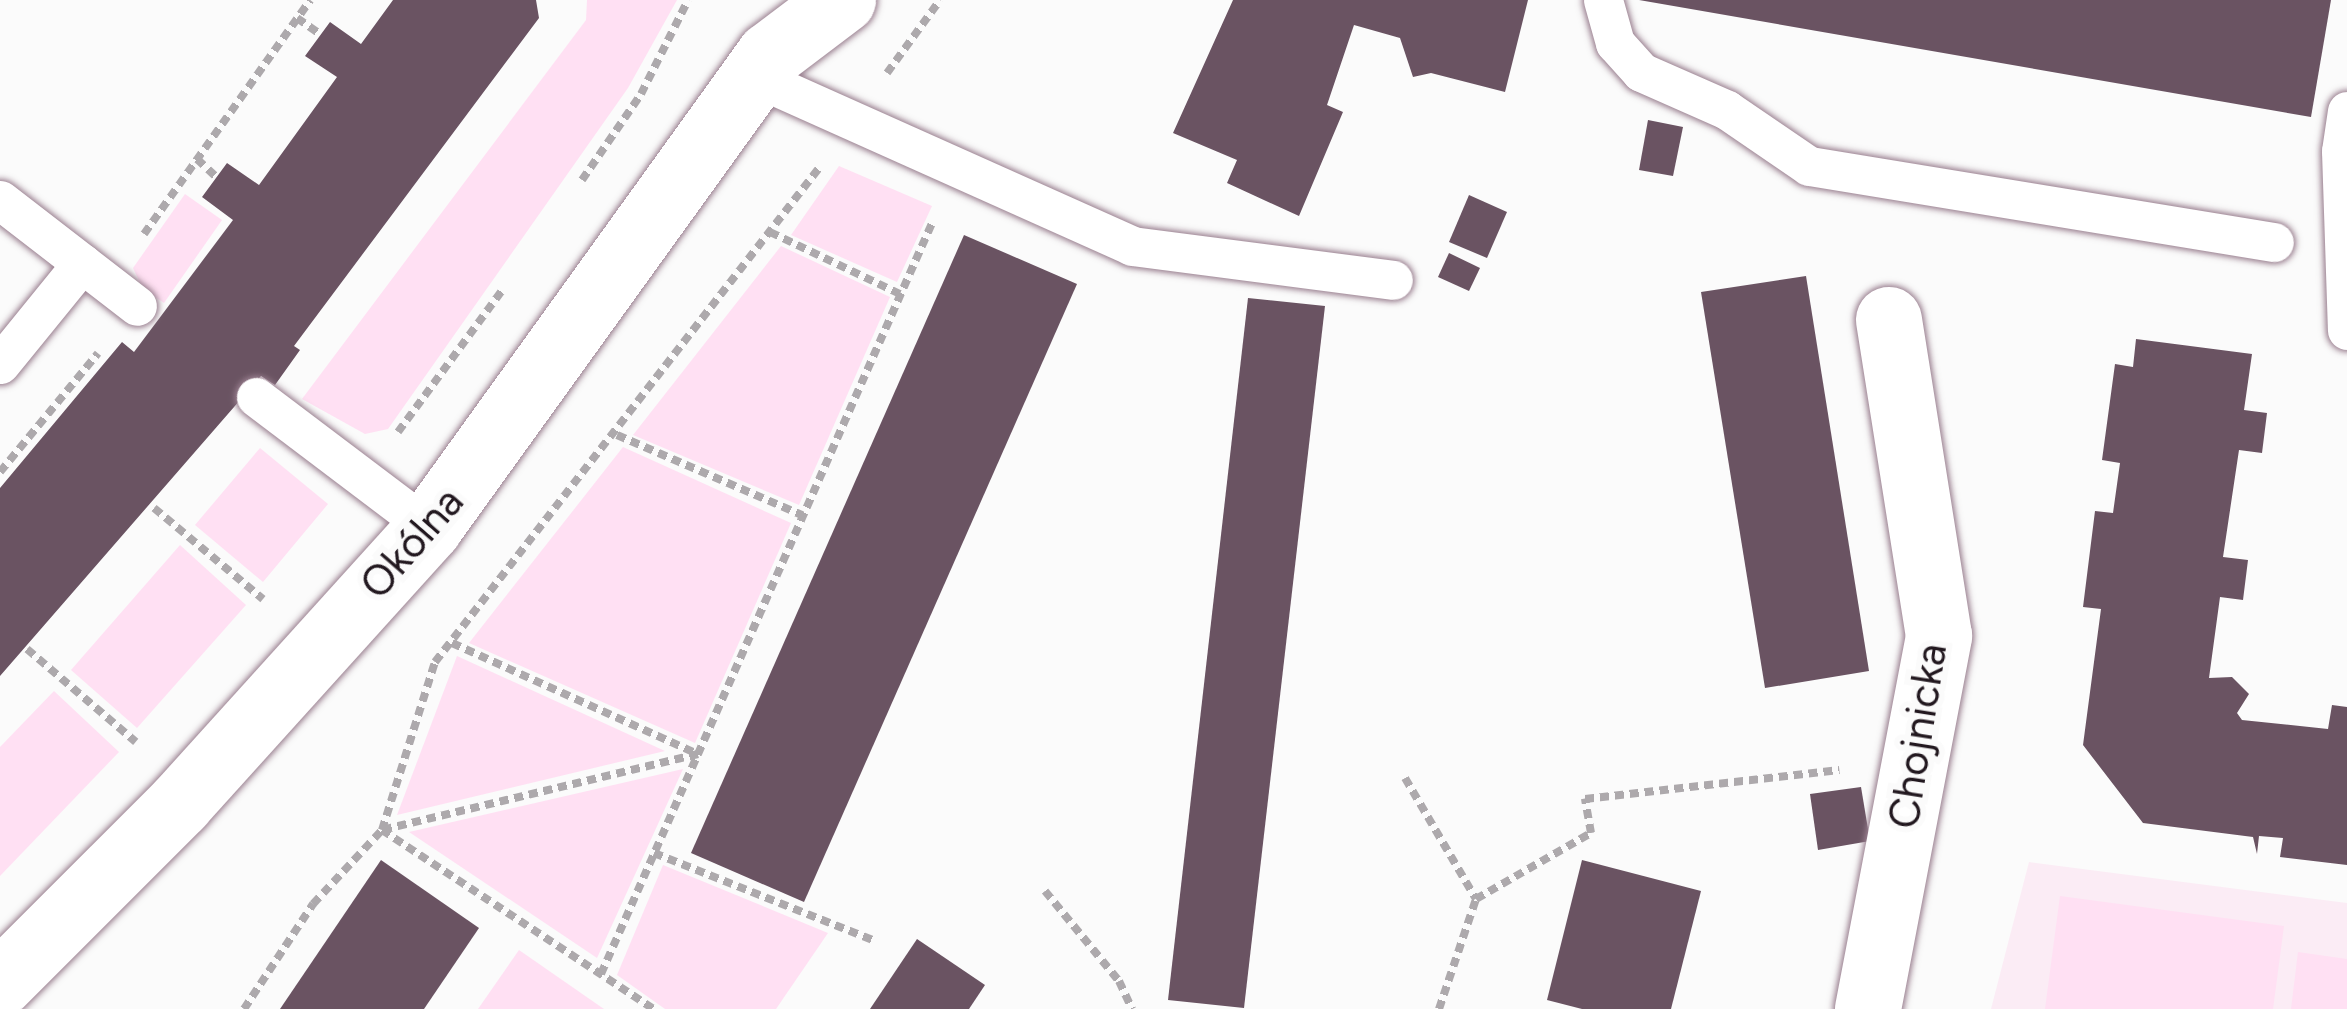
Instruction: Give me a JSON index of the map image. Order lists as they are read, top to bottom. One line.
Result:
{"streets":{"street":["Okólna","Chojnicka"]}}
